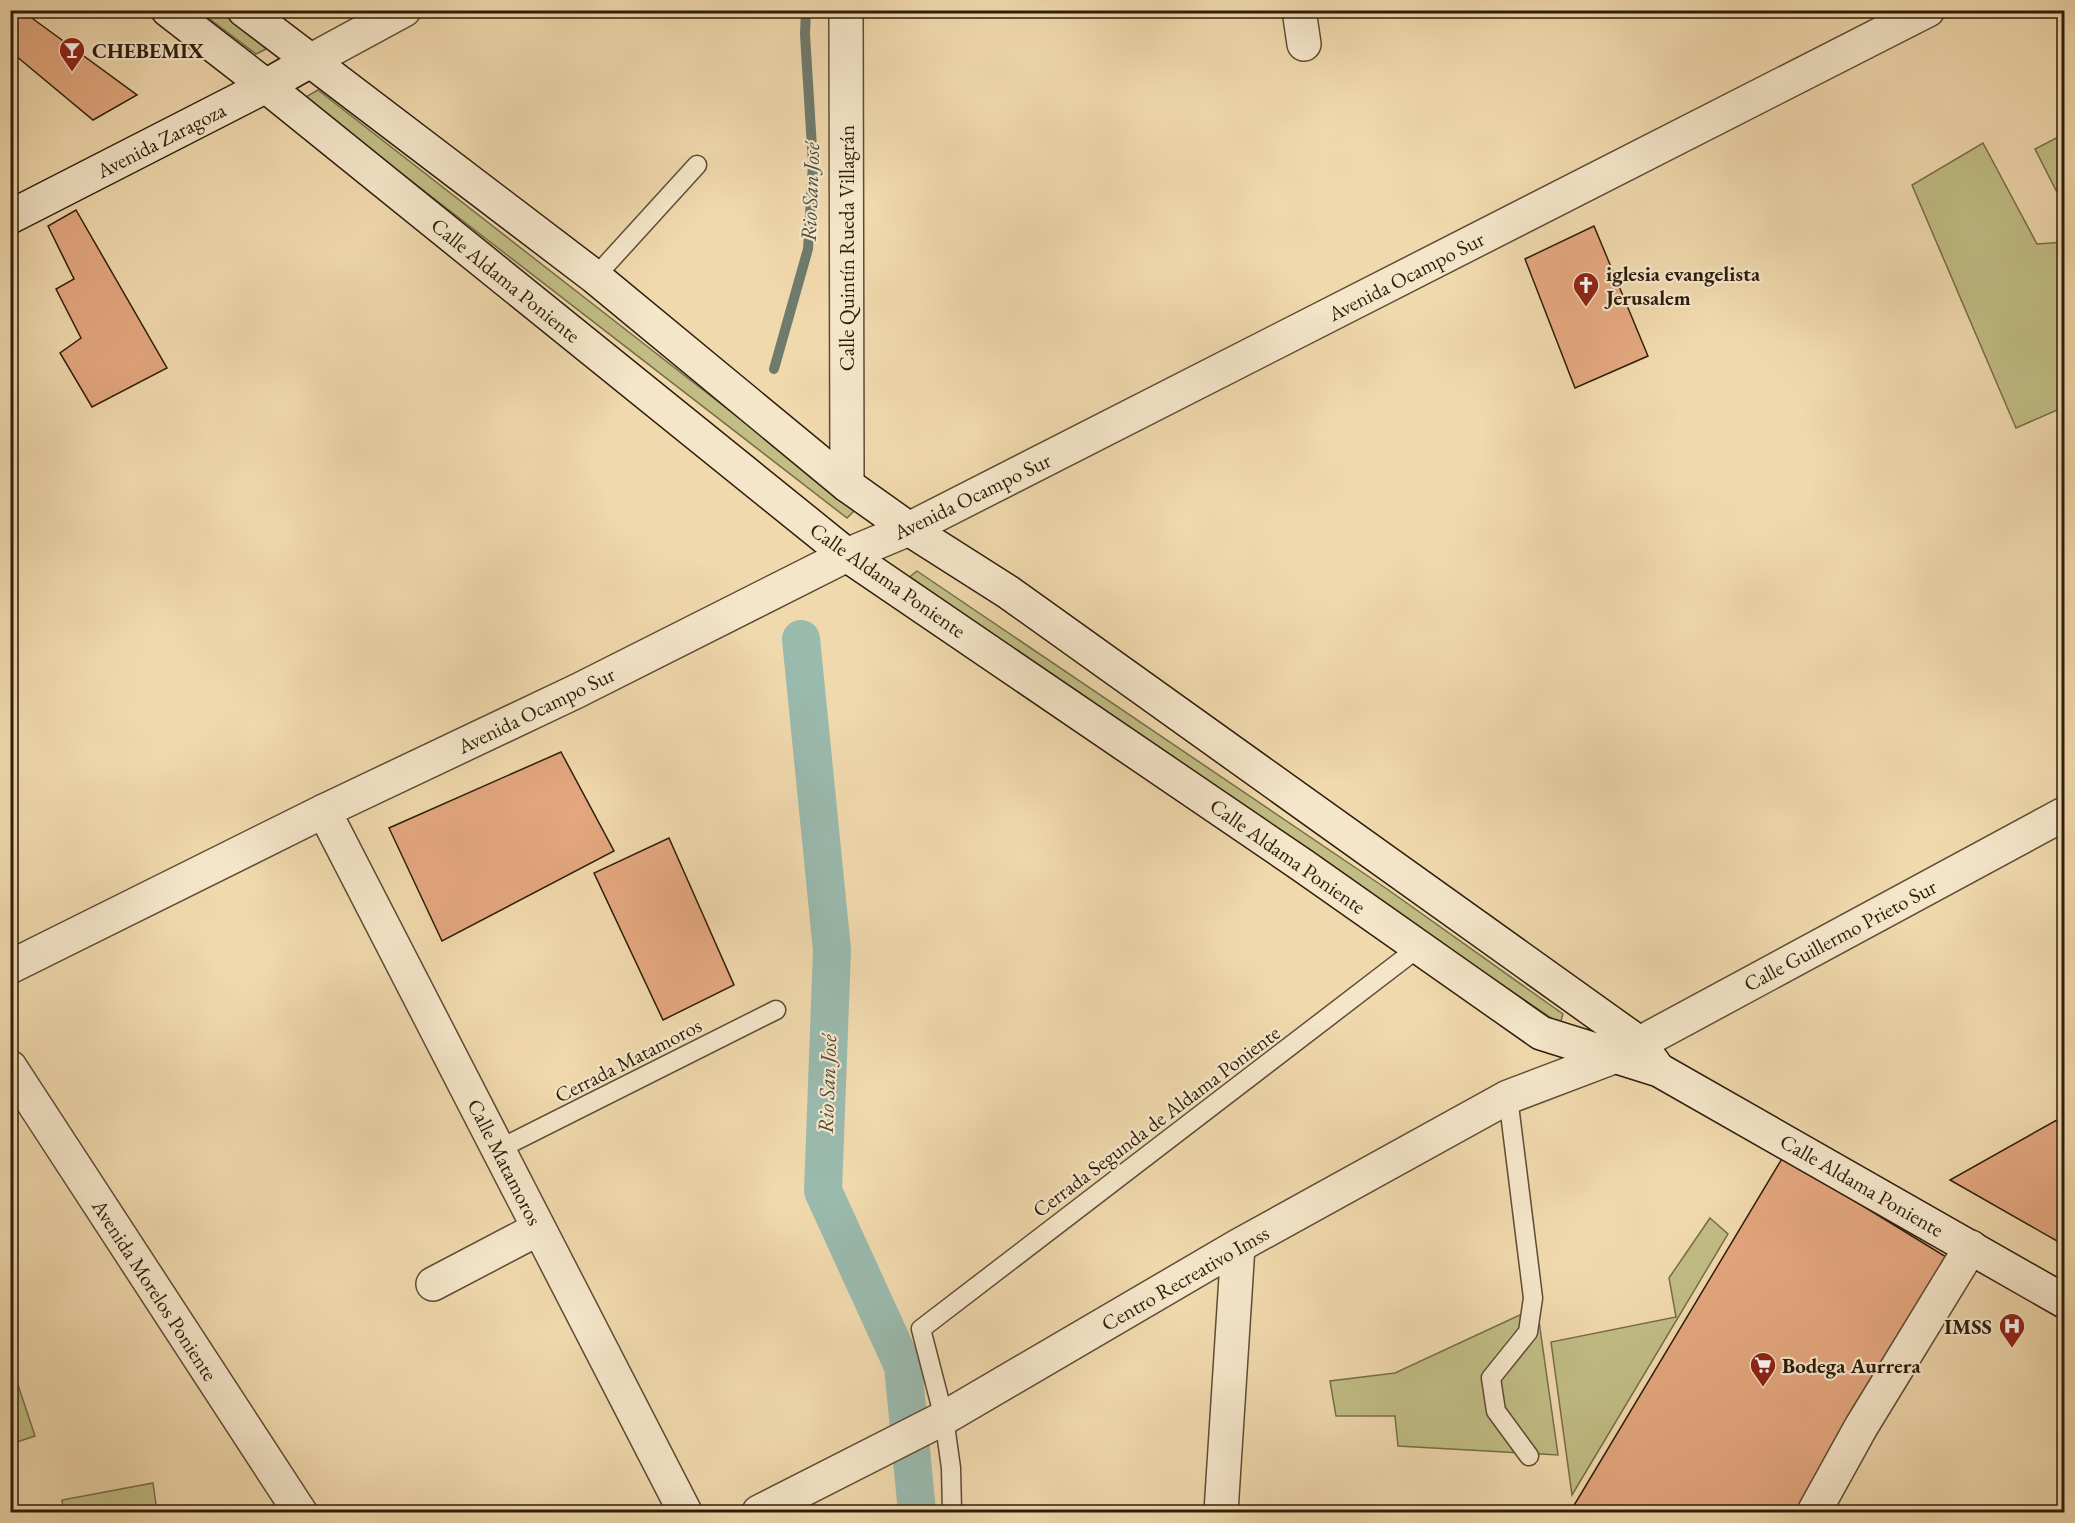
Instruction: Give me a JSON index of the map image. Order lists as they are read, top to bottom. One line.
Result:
{"streets":{"street":["Avenida Zaragoza","Calle Quintín Rueda Villagrán","Avenida Ocampo Sur","Calle Aldama Poniente","Calle Guillermo Prieto Sur","Calle Matamoros","Centro Recreativo Imss","Avenida Morelos Poniente"],"lane":["Cerrada Matamoros","Cerrada Segunda de Aldama Poniente"]},"crossings":[["Avenida Zaragoza","Calle Aldama Poniente"],["Calle Quintín Rueda Villagrán","Calle Aldama Poniente"],["Avenida Ocampo Sur","Calle Aldama Poniente"],["Avenida Ocampo Sur","Calle Matamoros"],["Calle Aldama Poniente","Calle Guillermo Prieto Sur"],["Calle Aldama Poniente","Cerrada Segunda de Aldama Poniente"],["Calle Aldama Poniente","Centro Recreativo Imss"],["Calle Guillermo Prieto Sur","Centro Recreativo Imss"],["Cerrada Matamoros","Calle Matamoros"],["Cerrada Segunda de Aldama Poniente","Centro Recreativo Imss"]],"water":["Rio San José"],"places":{"bar":["CHEBEMIX"],"church":["iglesia evangelista Jerusalem"],"hospital":["IMSS"],"supermarket":["Bodega Aurrera"]}}
